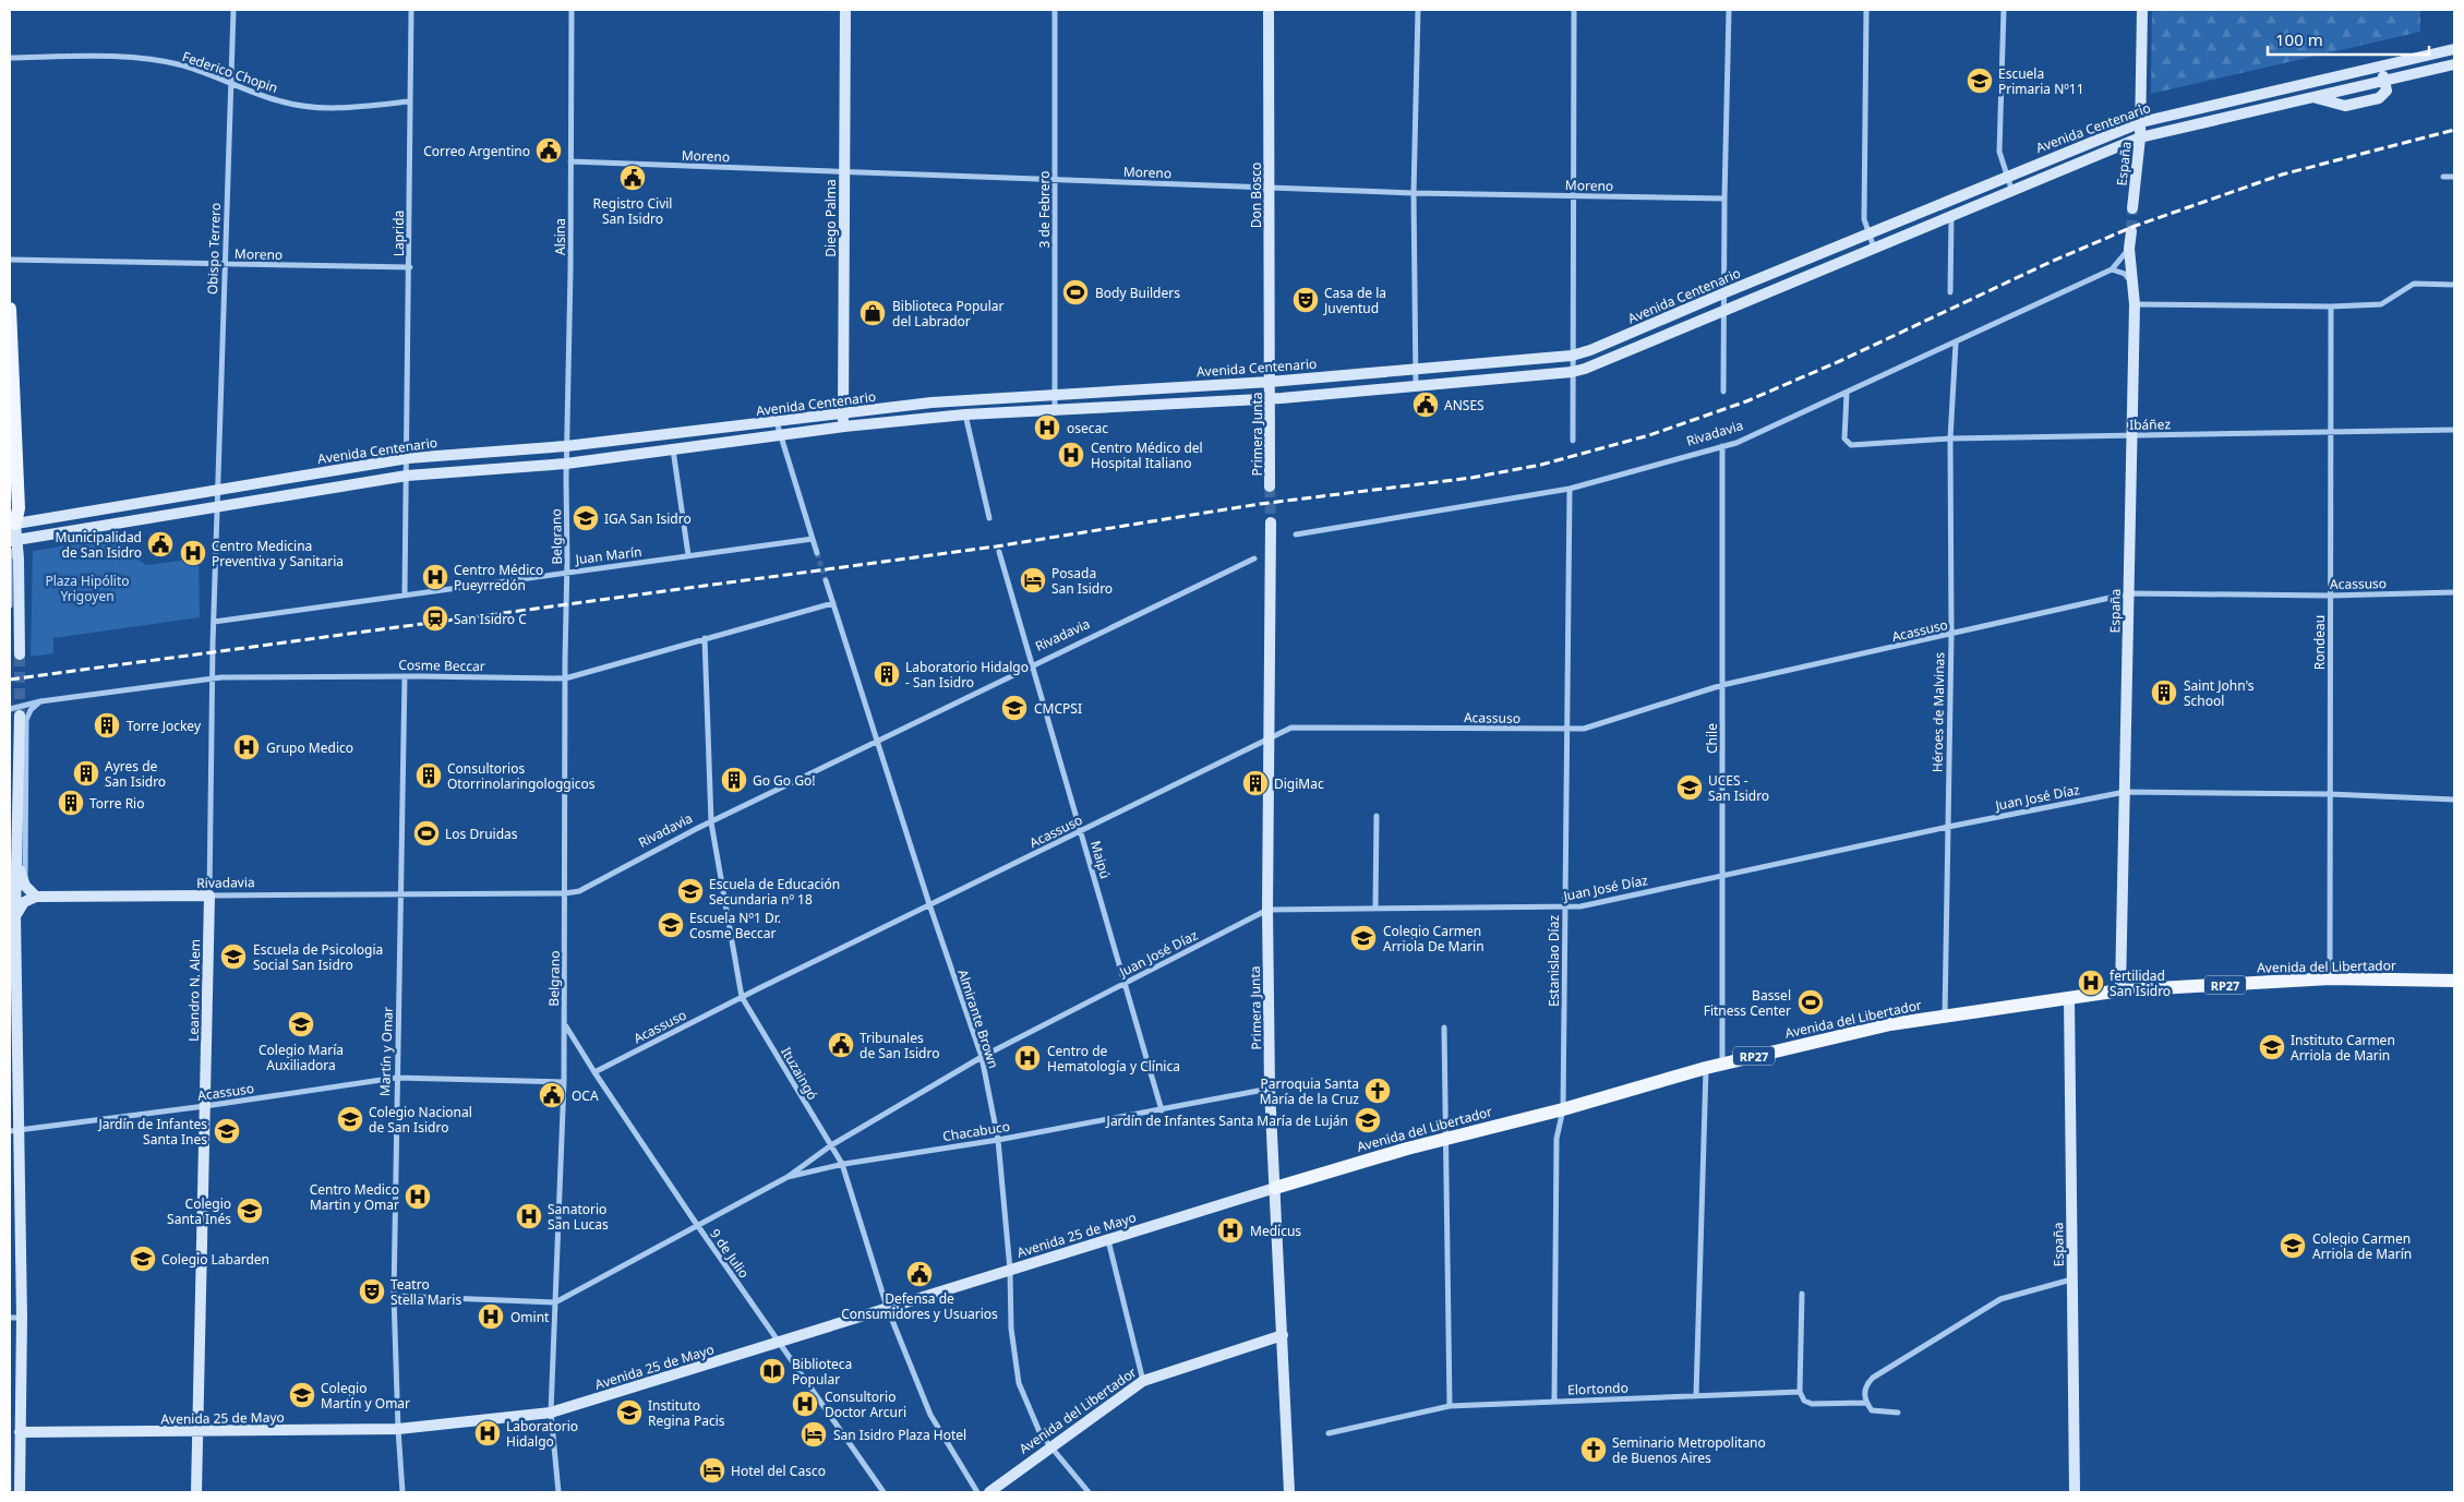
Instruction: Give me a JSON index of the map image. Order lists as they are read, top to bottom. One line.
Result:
{"streets":{"main road":["Avenida Centenario","España","Don Bosco","Diego Palma","Rivadavia","Primera Junta","Avenida del Libertador","RP27","Leandro N. Alem","Avenida 25 de Mayo"],"street":["Federico Chopin","Moreno","3 de Febrero","Laprida","Alsina","Obispo Terrero","Ibáñez","Belgrano","Juan Marín","Acassuso","Rondeau","Cosme Beccar","Héroes de Malvinas","Chile","Juan José Díaz","Maipú","Estanislao Díaz","Almirante Brown","Martín y Omar","Ituzaingó","Chacabuco","9 de Julio","Elortondo"]},"crossings":[["Federico Chopin","Laprida"],["Federico Chopin","Obispo Terrero"],["Avenida Centenario","España"],["Avenida Centenario","Don Bosco"],["Avenida Centenario","3 de Febrero"],["Avenida Centenario","Diego Palma"],["Avenida Centenario","Laprida"],["Avenida Centenario","Alsina"],["Avenida Centenario","Obispo Terrero"],["Avenida Centenario","Primera Junta"],["Avenida Centenario","Belgrano"],["Avenida Centenario","Leandro N. Alem"],["Moreno","Don Bosco"],["Moreno","3 de Febrero"],["Moreno","Diego Palma"],["Moreno","Laprida"],["Moreno","Alsina"],["Moreno","Obispo Terrero"],["España","Ibáñez"],["España","Rivadavia"],["España","Acassuso"],["España","Juan José Díaz"],["España","Avenida del Libertador"],["Don Bosco","Primera Junta"],["Alsina","Belgrano"],["Obispo Terrero","Leandro N. Alem"],["Ibáñez","Rivadavia"],["Ibáñez","Rondeau"],["Ibáñez","Héroes de Malvinas"],["Rivadavia","Belgrano"],["Rivadavia","Héroes de Malvinas"],["Rivadavia","Chile"],["Rivadavia","Maipú"],["Rivadavia","Estanislao Díaz"],["Rivadavia","Leandro N. Alem"],["Rivadavia","Almirante Brown"],["Rivadavia","Martín y Omar"],["Rivadavia","Ituzaingó"],["Primera Junta","Acassuso"],["Primera Junta","Juan José Díaz"],["Primera Junta","Avenida del Libertador"],["Primera Junta","Chacabuco"],["Primera Junta","Avenida 25 de Mayo"],["Belgrano","Juan Marín"],["Belgrano","Acassuso"],["Belgrano","Cosme Beccar"],["Belgrano","Chacabuco"],["Belgrano","Avenida 25 de Mayo"],["Belgrano","9 de Julio"],["Juan Marín","Leandro N. Alem"],["Acassuso","Rondeau"],["Acassuso","Héroes de Malvinas"],["Acassuso","Chile"],["Acassuso","Maipú"],["Acassuso","Estanislao Díaz"],["Acassuso","Leandro N. Alem"],["Acassuso","Almirante Brown"],["Acassuso","Martín y Omar"],["Acassuso","Ituzaingó"],["Acassuso","9 de Julio"],["Rondeau","Juan José Díaz"],["Rondeau","Avenida del Libertador"],["Cosme Beccar","Leandro N. Alem"],["Cosme Beccar","Almirante Brown"],["Cosme Beccar","Martín y Omar"],["Cosme Beccar","Ituzaingó"],["Héroes de Malvinas","Juan José Díaz"],["Héroes de Malvinas","Avenida del Libertador"],["Chile","Juan José Díaz"],["Chile","Avenida del Libertador"],["Juan José Díaz","Maipú"],["Juan José Díaz","Estanislao Díaz"],["Juan José Díaz","Almirante Brown"],["Juan José Díaz","Ituzaingó"],["Juan José Díaz","Chacabuco"],["Maipú","Chacabuco"],["Estanislao Díaz","Avenida del Libertador"],["Estanislao Díaz","Elortondo"],["Avenida del Libertador","Almirante Brown"],["Avenida del Libertador","Avenida 25 de Mayo"],["Leandro N. Alem","Avenida 25 de Mayo"],["Almirante Brown","Chacabuco"],["Almirante Brown","Avenida 25 de Mayo"],["Martín y Omar","Avenida 25 de Mayo"],["Ituzaingó","Chacabuco"],["Ituzaingó","Avenida 25 de Mayo"],["Chacabuco","9 de Julio"],["Avenida 25 de Mayo","9 de Julio"]],"parks":["Plaza Hipólito Yrigoyen"],"places":{"school or university":["Escuela Primaria Nº11","IGA San Isidro","CMCPSI","UCES - San Isidro","Escuela de Educación Secundaria nº 18","Escuela Nº1 Dr. Cosme Beccar","Colegio Carmen Arriola De Marin","Escuela de Psicologia Social San Isidro","Colegio María Auxiliadora","Instituto Carmen Arriola de Marin","Colegio Nacional de San Isidro","Jardín de Infantes Santa María de Luján","Jardín de Infantes Santa Ines","Colegio Santa Inés","Colegio Carmen Arriola de Marín","Colegio Labarden","Colegio Martín y Omar","Instituto Regina Pacis"],"public building":["Correo Argentino","Registro Civil San Isidro","ANSES","Municipalidad de San Isidro","Tribunales de San Isidro","OCA","Defensa de Consumidores y Usuarios"],"sports":["Body Builders","Los Druidas","Bassel Fitness Center"],"theatre":["Casa de la Juventud","Teatro Stella Maris"],"shop":["Biblioteca Popular del Labrador"],"hospital":["osecac","Centro Médico del Hospital Italiano","Centro Medicina Preventiva y Sanitaria","Centro Médico Pueyrredón","Grupo Medico","fertilidad San Isidro","Centro de Hematología y Clínica","Centro Medico Martin y Omar","Sanatorio San Lucas","Medicus","Omint","Consultorio Doctor Arcuri","Laboratorio Hidalgo"],"hotel":["Posada San Isidro","San Isidro Plaza Hotel","Hotel del Casco"],"station":["San Isidro C"],"building":["Laboratorio Hidalgo - San Isidro","Saint John's School","Torre Jockey","Ayres de San Isidro","Consultorios Otorrinolaringologgicos","Go Go Go!","DigiMac","Torre Rio"],"church":["Parroquia Santa María de la Cruz","Seminario Metropolitano de Buenos Aires"],"library":["Biblioteca Popular"]},"scale_bar":"100 m"}
